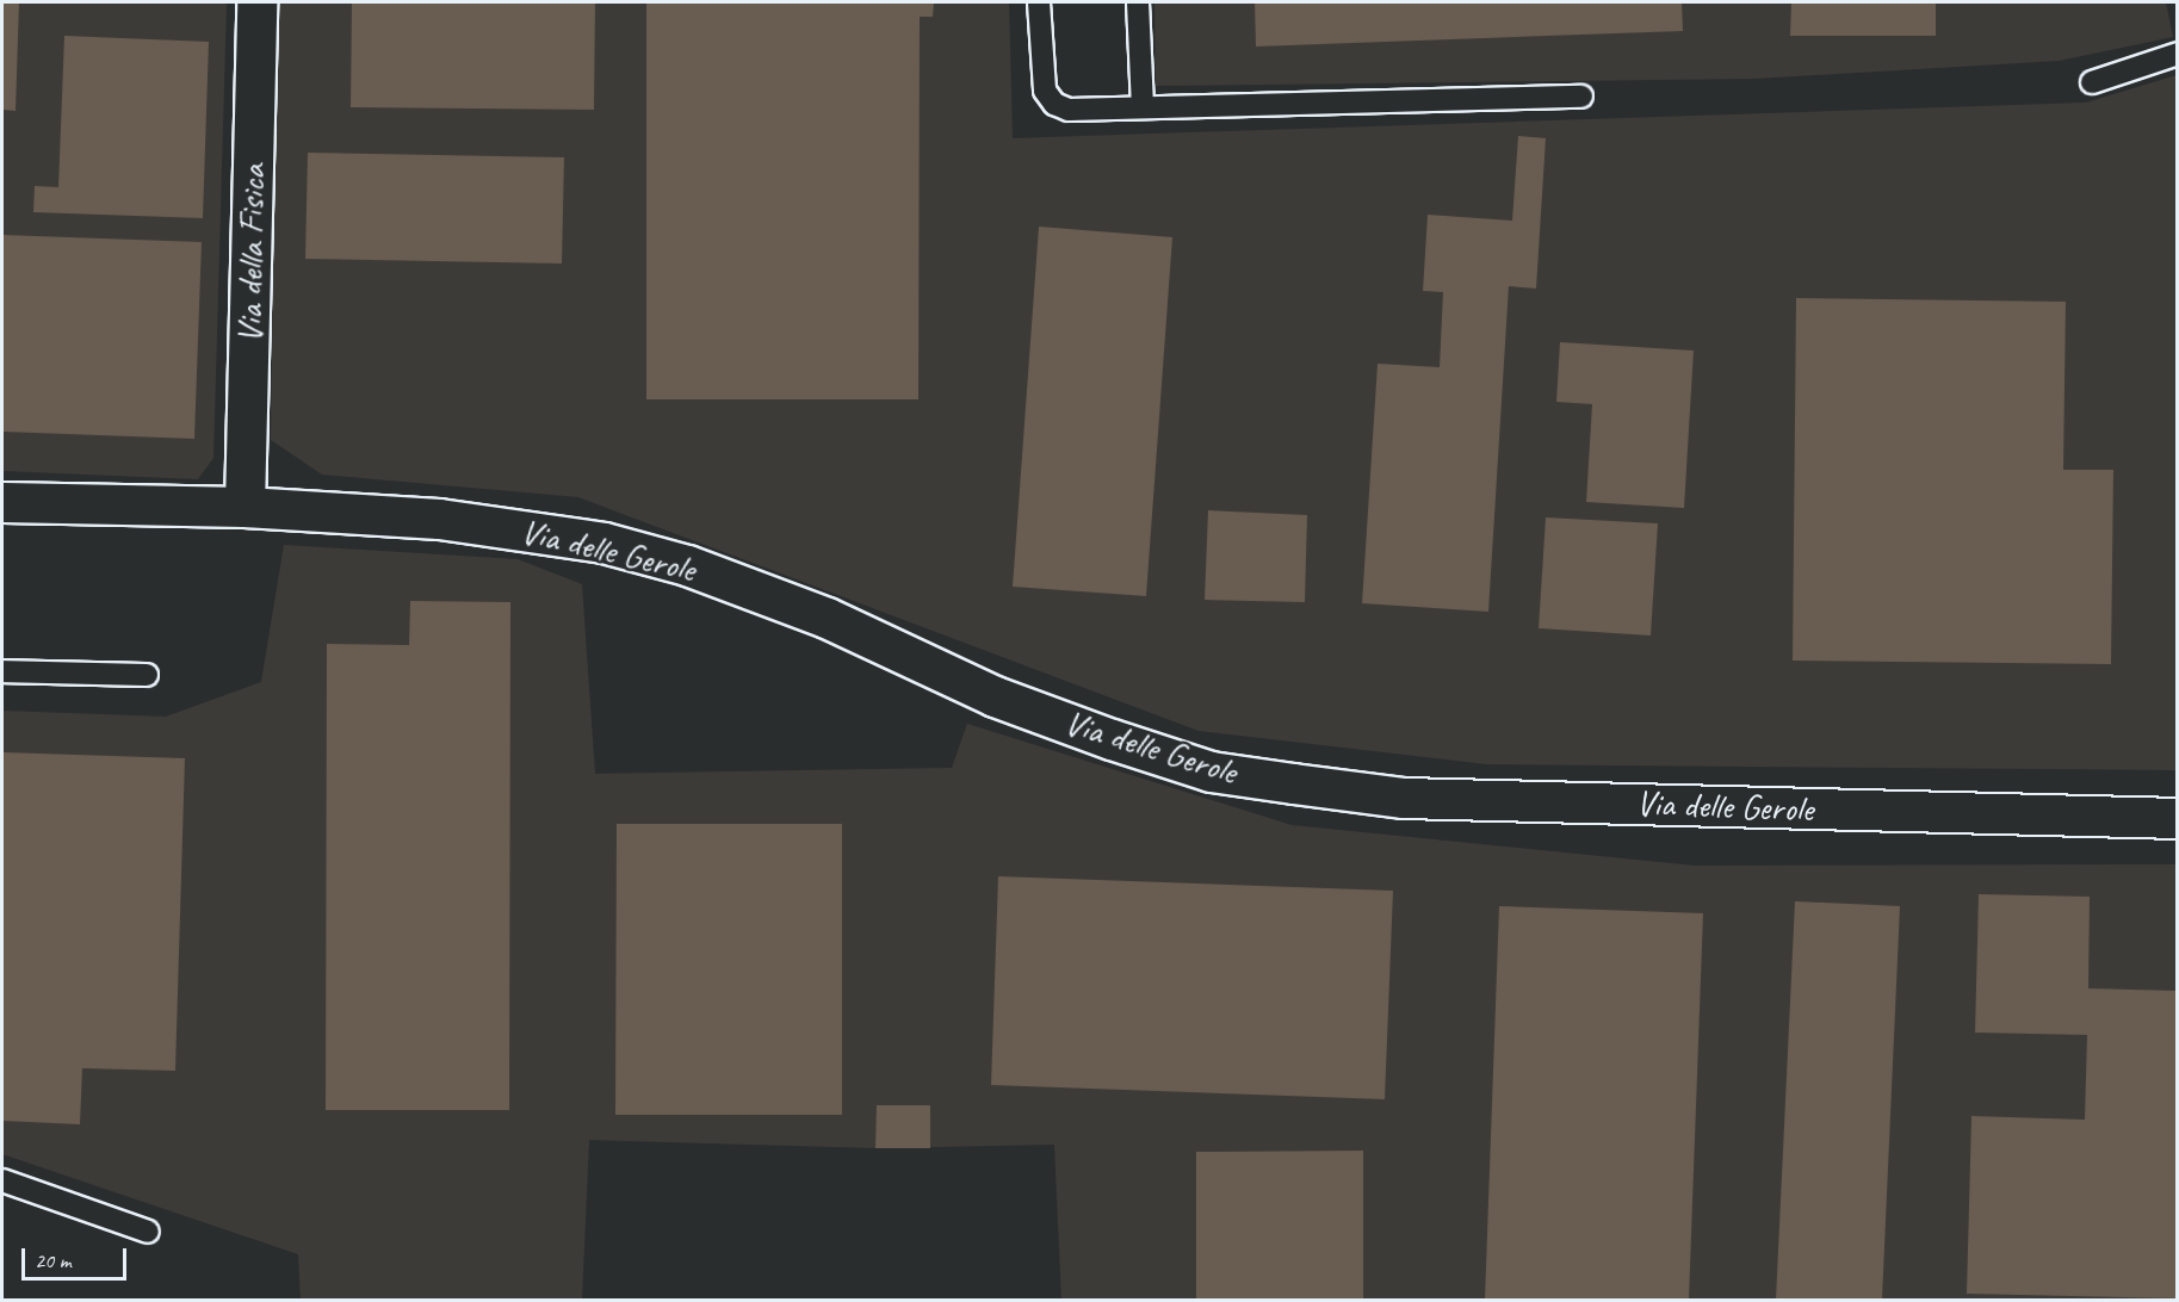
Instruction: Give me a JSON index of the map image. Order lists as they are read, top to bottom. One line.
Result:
{"streets":{"street":["Via della Fisica","Via delle Gerole"]},"crossings":[["Via della Fisica","Via delle Gerole"]],"scale_bar":"20 m"}
